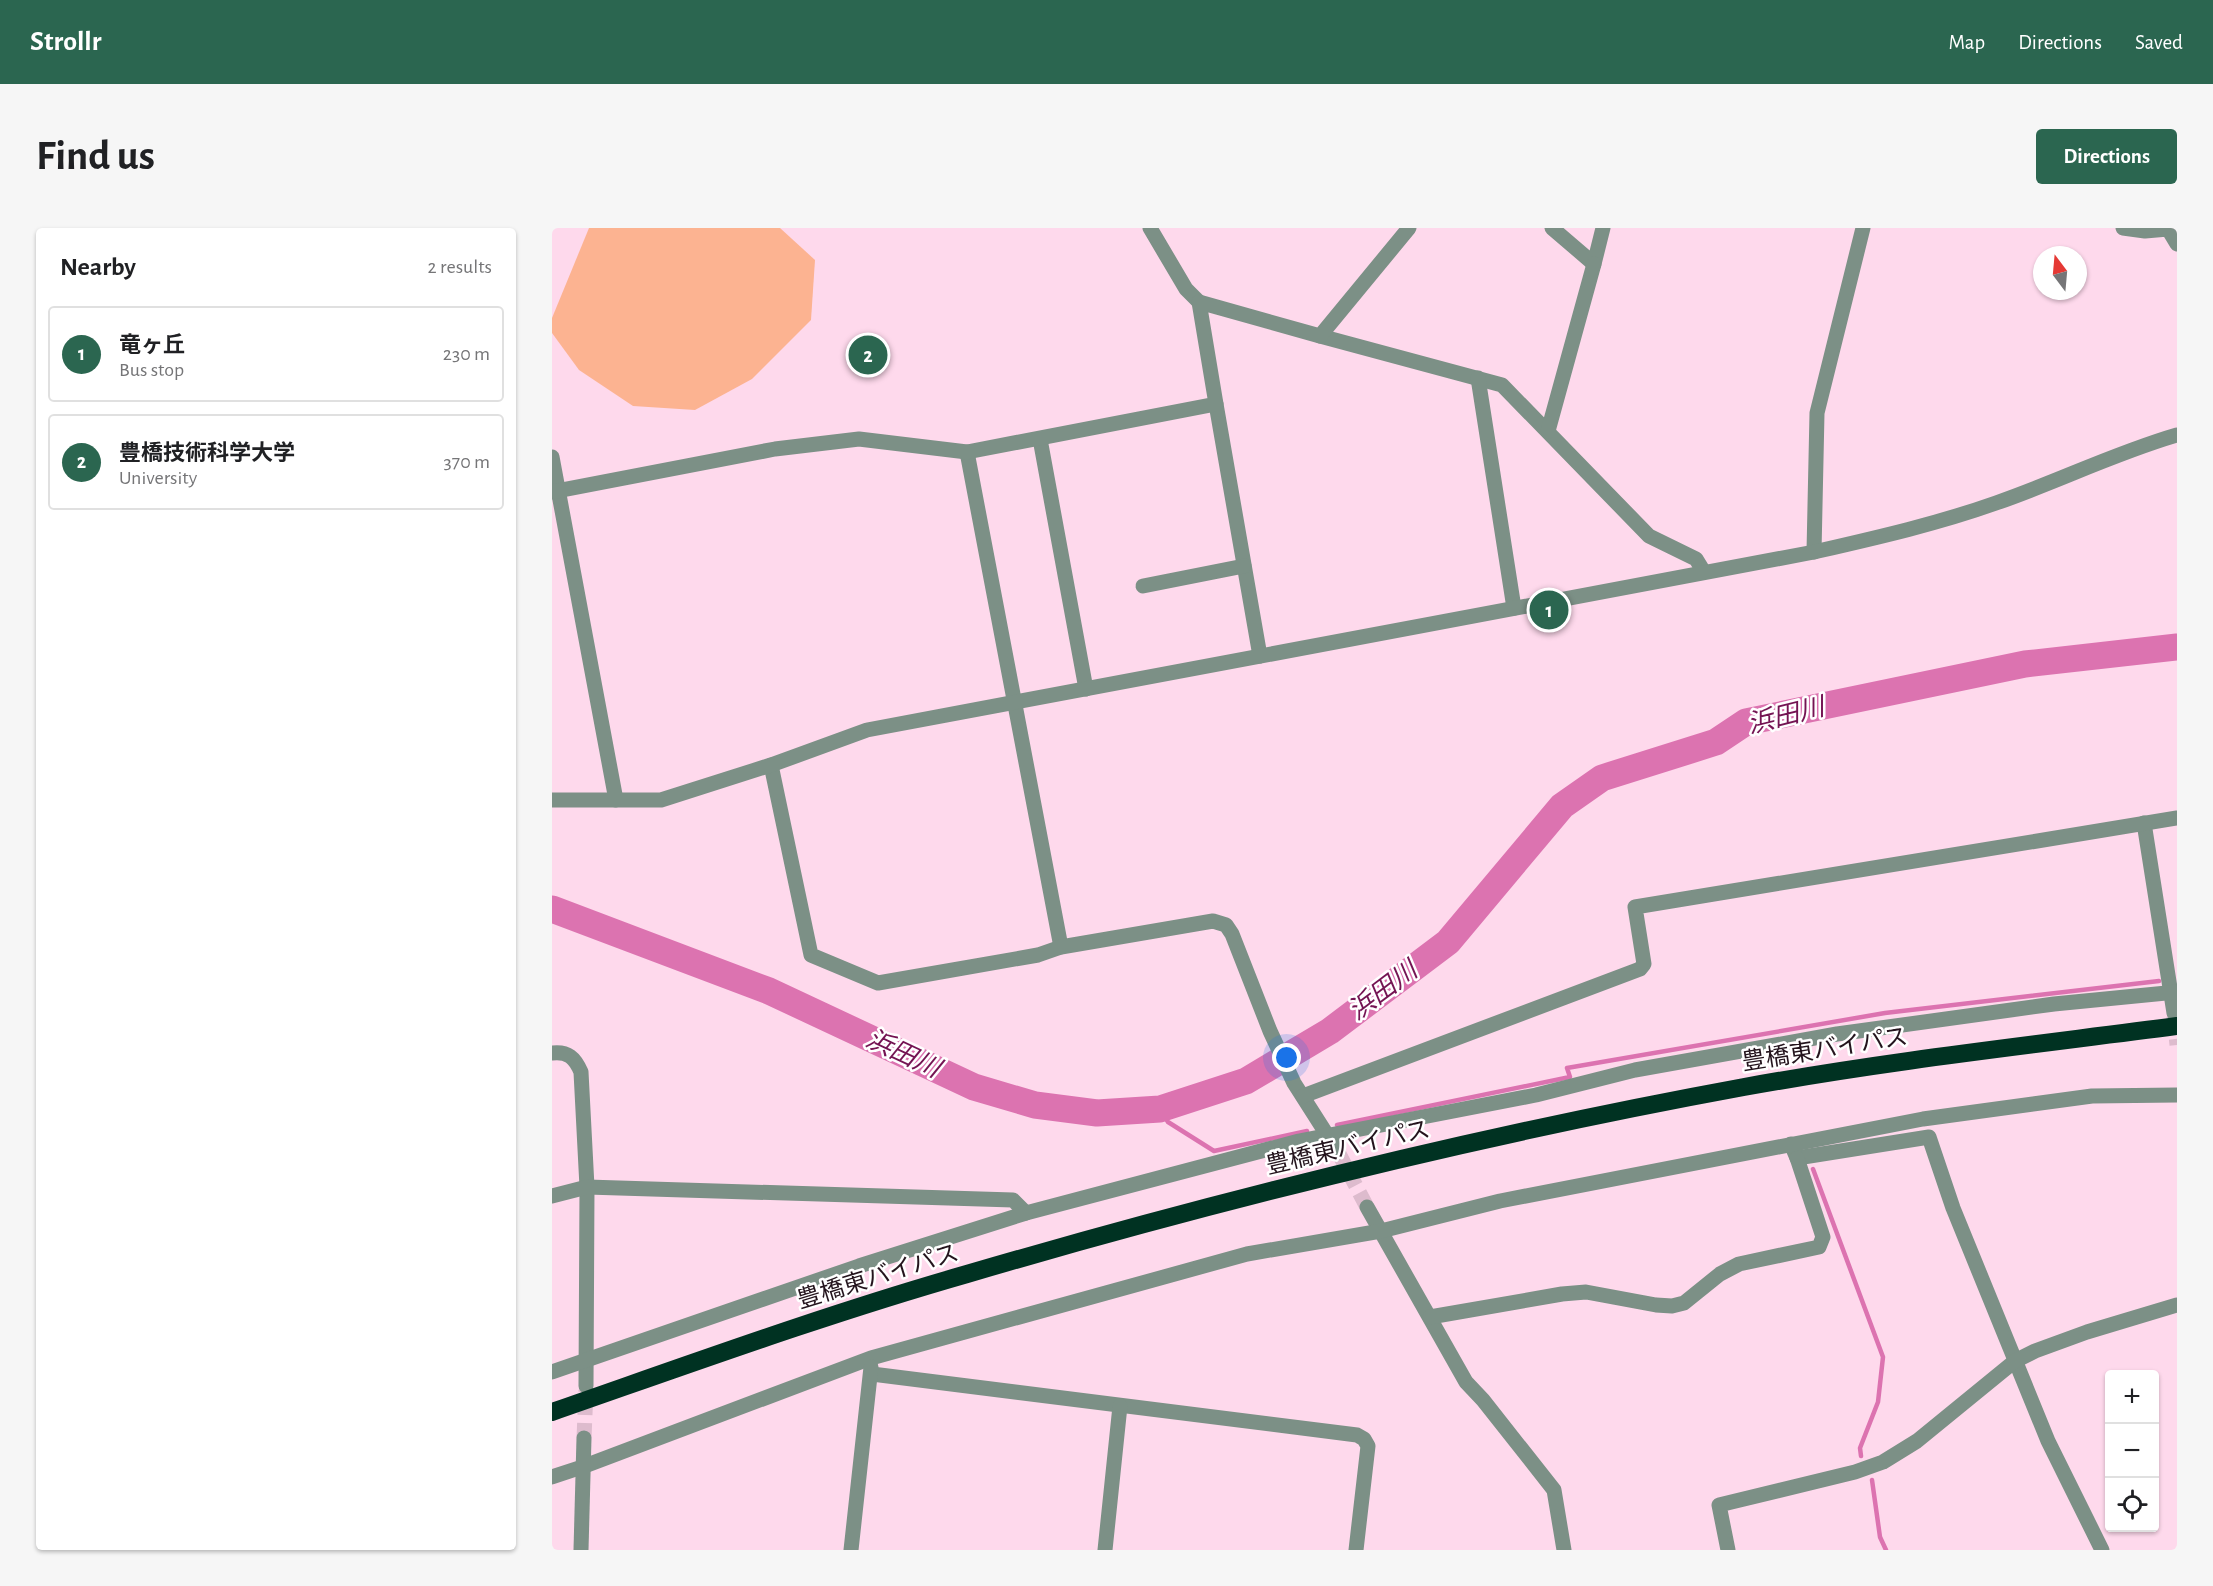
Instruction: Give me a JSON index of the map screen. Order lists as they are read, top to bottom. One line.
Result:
{"streets":{"highway":["豊橋東バイパス"]},"water":["浜田川"],"north":"top","page":{"header":"Strollr","nav":["Map","Directions","Saved"],"buttons":"Directions","title":"Find us","heading":["Nearby","2 results"],"list":[{"mark":"1","name":"竜ヶ丘","note":"Bus stop","value":"230 m"},{"mark":"2","name":"豊橋技術科学大学","note":"University","value":"370 m"}],"pins":["2","1"],"map_buttons":["+","−"]}}
